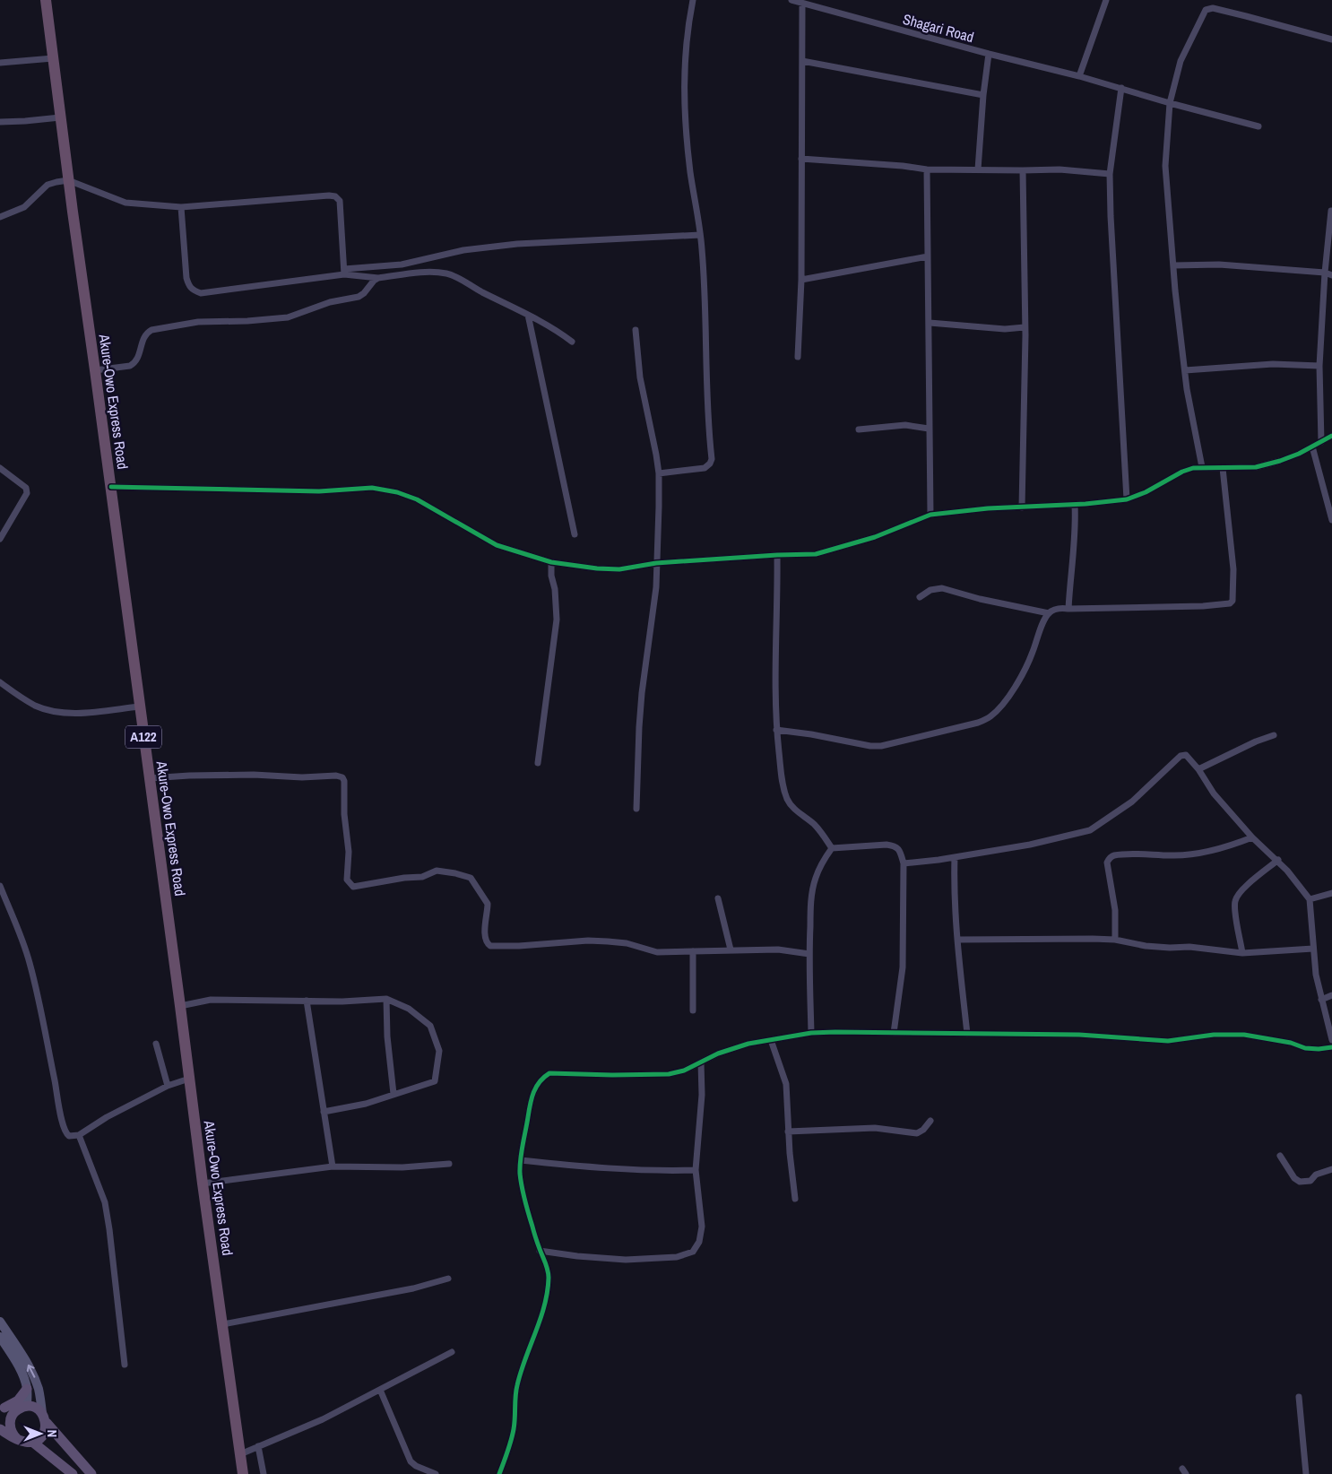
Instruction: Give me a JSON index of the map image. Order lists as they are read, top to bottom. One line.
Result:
{"streets":{"highway":["Akure-Owo Express Road","A122"],"street":["Shagari Road"]},"north":"right"}
